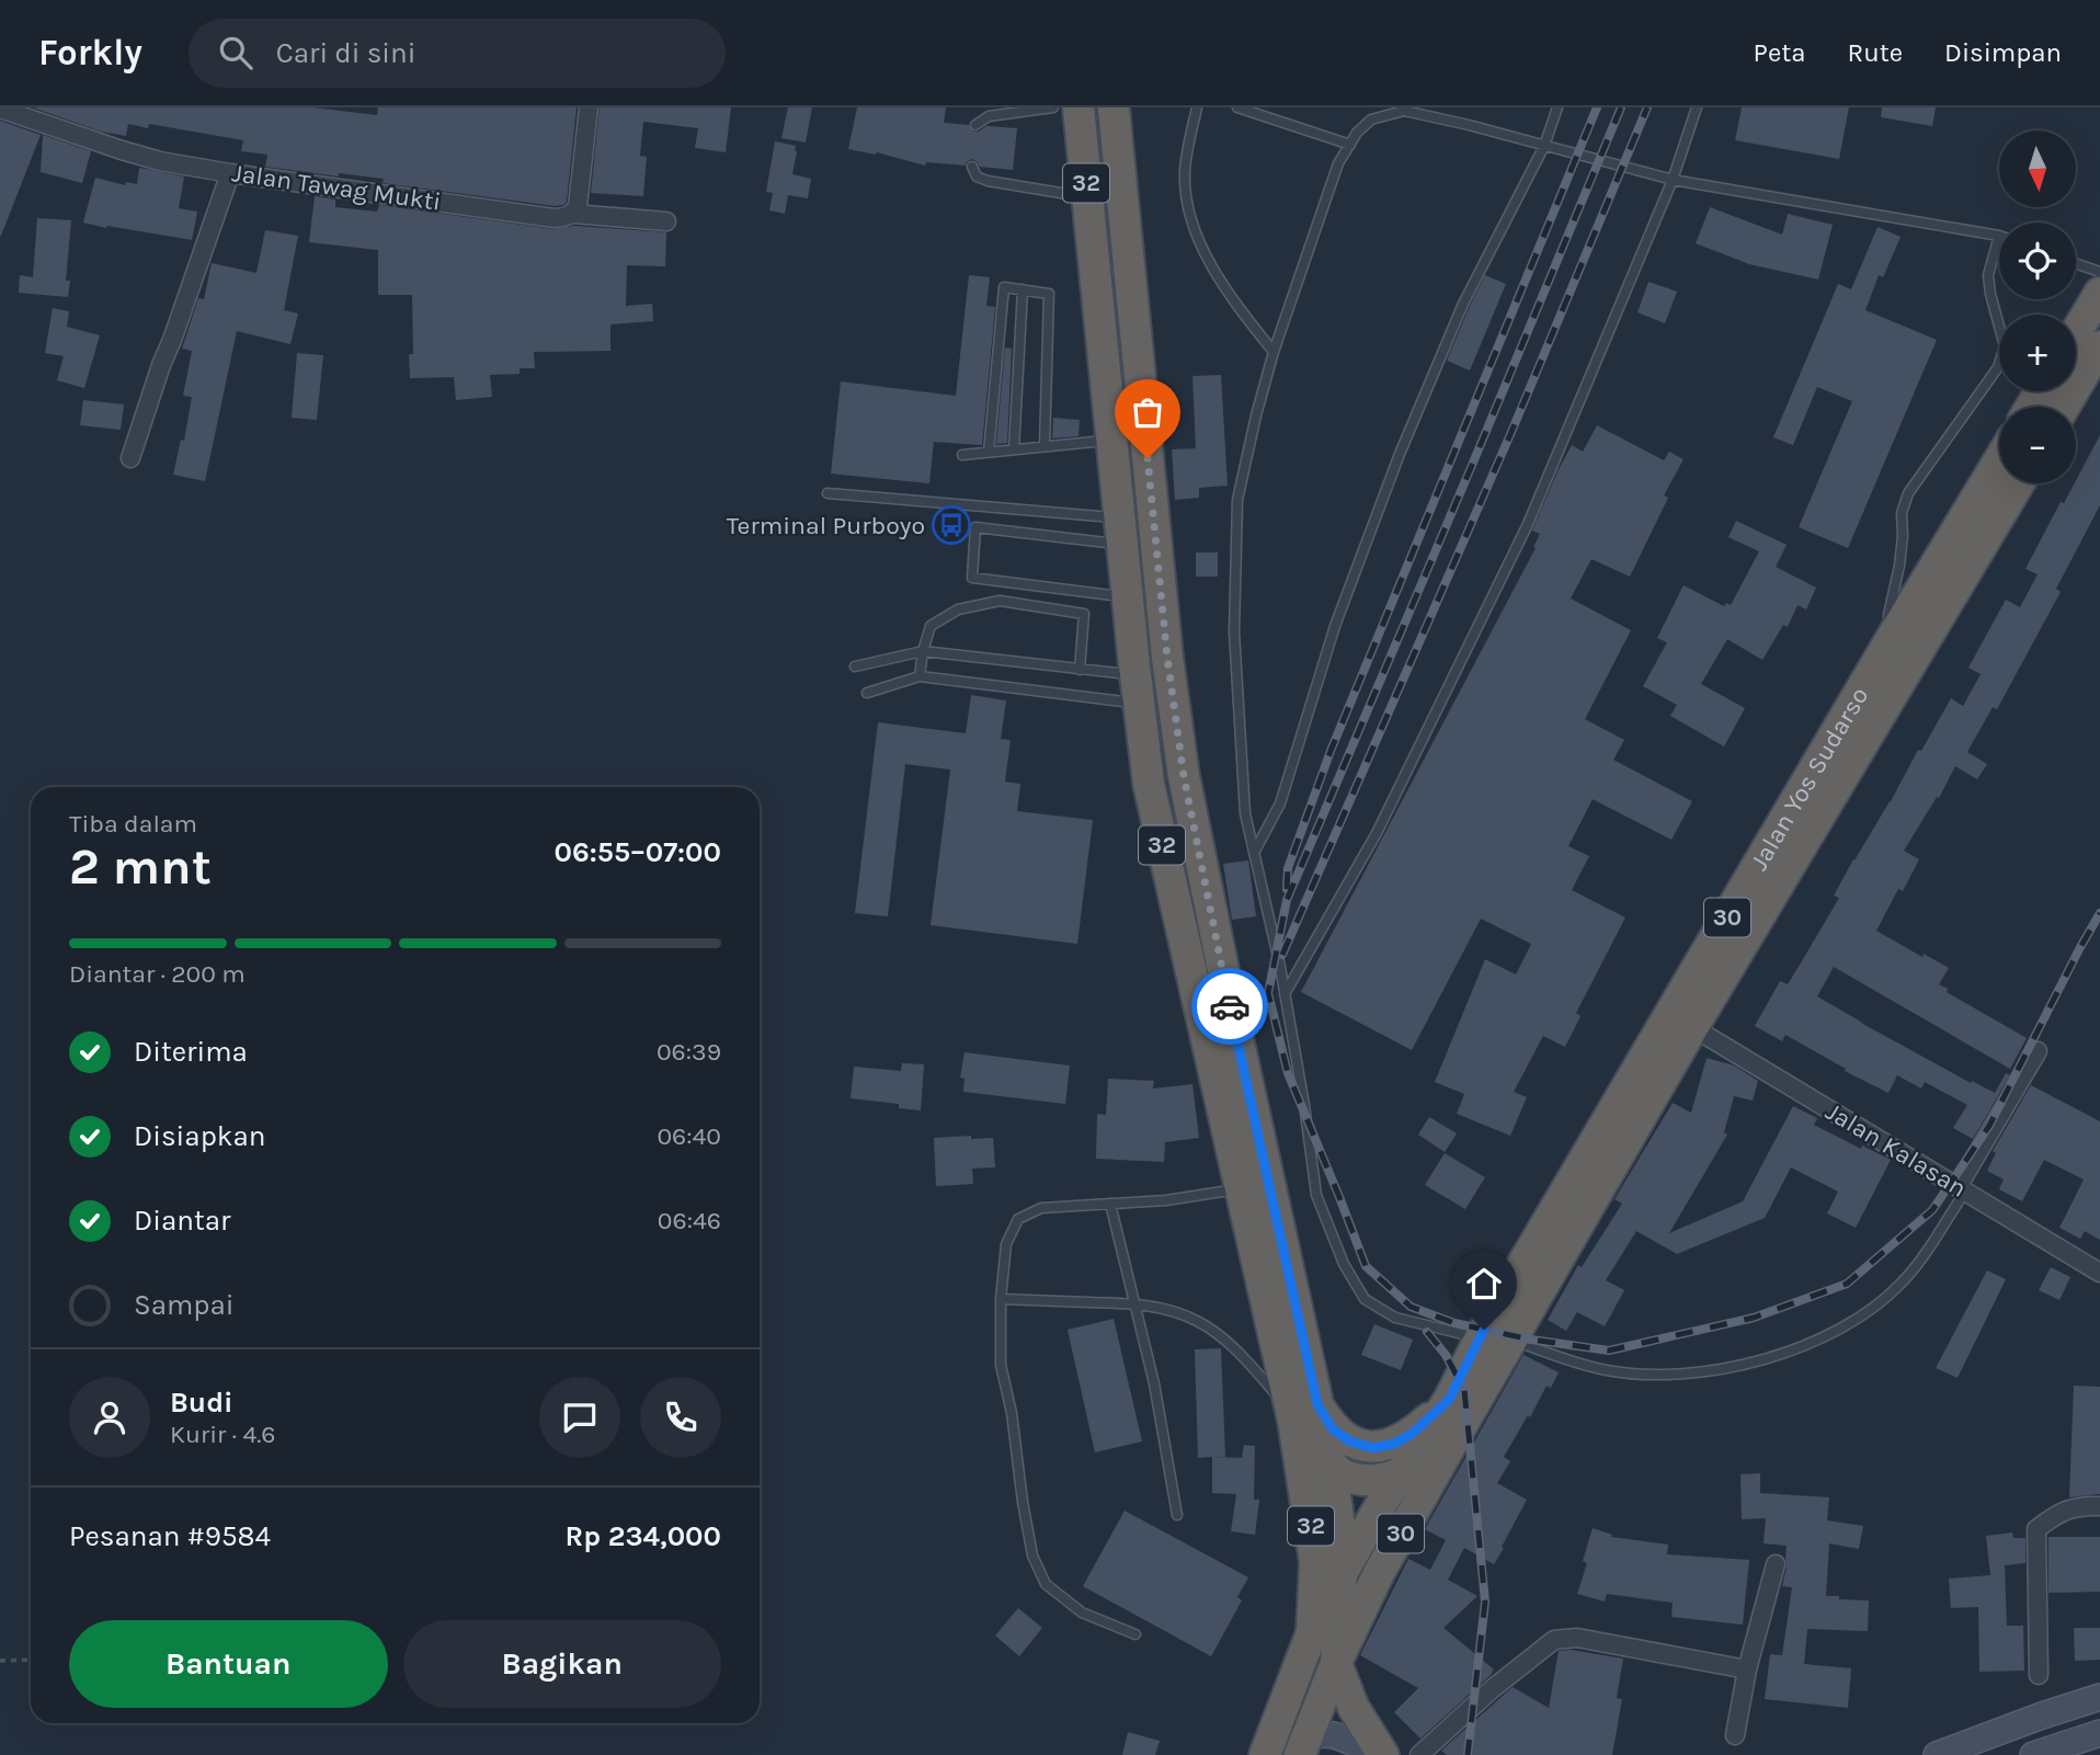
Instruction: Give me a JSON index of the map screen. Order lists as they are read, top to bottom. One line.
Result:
{"streets":{"highway":["32","Jalan Yos Sudarso","30"],"street":["Jalan Tawag Mukti","Jalan Kalasan"]},"crossings":[["32","30"],["Jalan Yos Sudarso","30"],["Jalan Yos Sudarso","Jalan Kalasan"]],"places":{"bus stop":["Terminal Purboyo"]},"north":"bottom","page":{"header":"Forkly","search":"Cari di sini","nav":["Peta","Rute","Disimpan"],"map_buttons":["+","−"],"heading":["2 mnt","Tiba dalam","06:55–07:00"],"panel":["Budi","Kurir · 4.6","Pesanan #9584","Rp 234,000"],"bar":"Diantar · 200 m","list":[["Diterima","06:39"],["Disiapkan","06:40"],["Diantar","06:46"],"Sampai"],"buttons":["Bantuan","Bagikan"]}}
